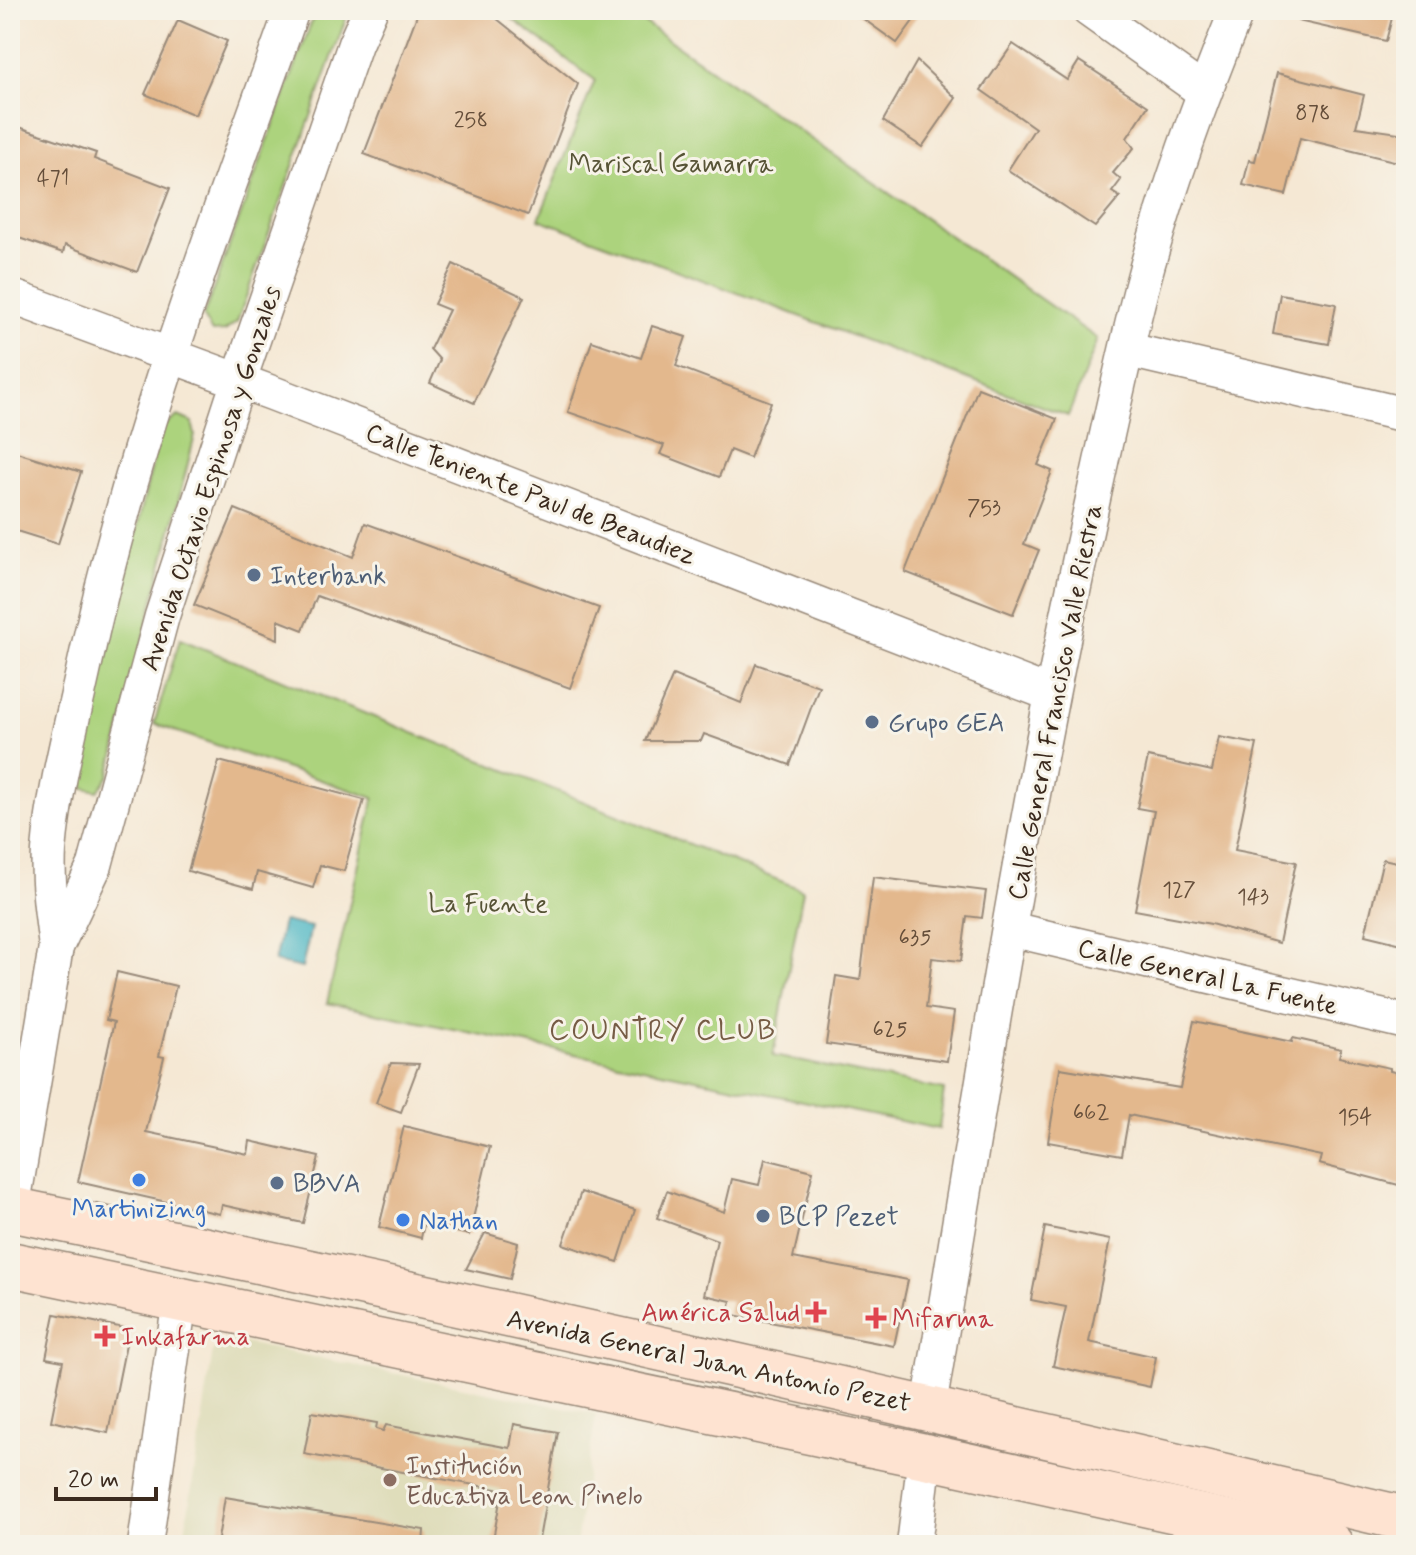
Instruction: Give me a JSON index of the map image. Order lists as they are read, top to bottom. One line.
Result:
{"streets":{"street":["Avenida Octavio Espinosa y Gonzales","Calle Teniente Paul de Beaudiez","Calle General Francisco Valle Riestra","Calle General La Fuente","Avenida General Juan Antonio Pezet"]},"crossings":[["Avenida Octavio Espinosa y Gonzales","Calle Teniente Paul de Beaudiez"],["Avenida Octavio Espinosa y Gonzales","Avenida General Juan Antonio Pezet"],["Calle Teniente Paul de Beaudiez","Calle General Francisco Valle Riestra"],["Calle General Francisco Valle Riestra","Calle General La Fuente"],["Calle General Francisco Valle Riestra","Avenida General Juan Antonio Pezet"]],"districts":["COUNTRY CLUB"],"parks":["Mariscal Gamarra","La Fuente"],"places":{"other":["Interbank","Grupo GEA","Martinizing","BBVA","BCP Pezet","Nathan","Institución Educativa Leon Pinelo"],"health":["América Salud","Mifarma","Inkafarma"]},"house_numbers":["878","258","471","753","127","143","635","625","662","154"],"scale_bar":"20 m"}
